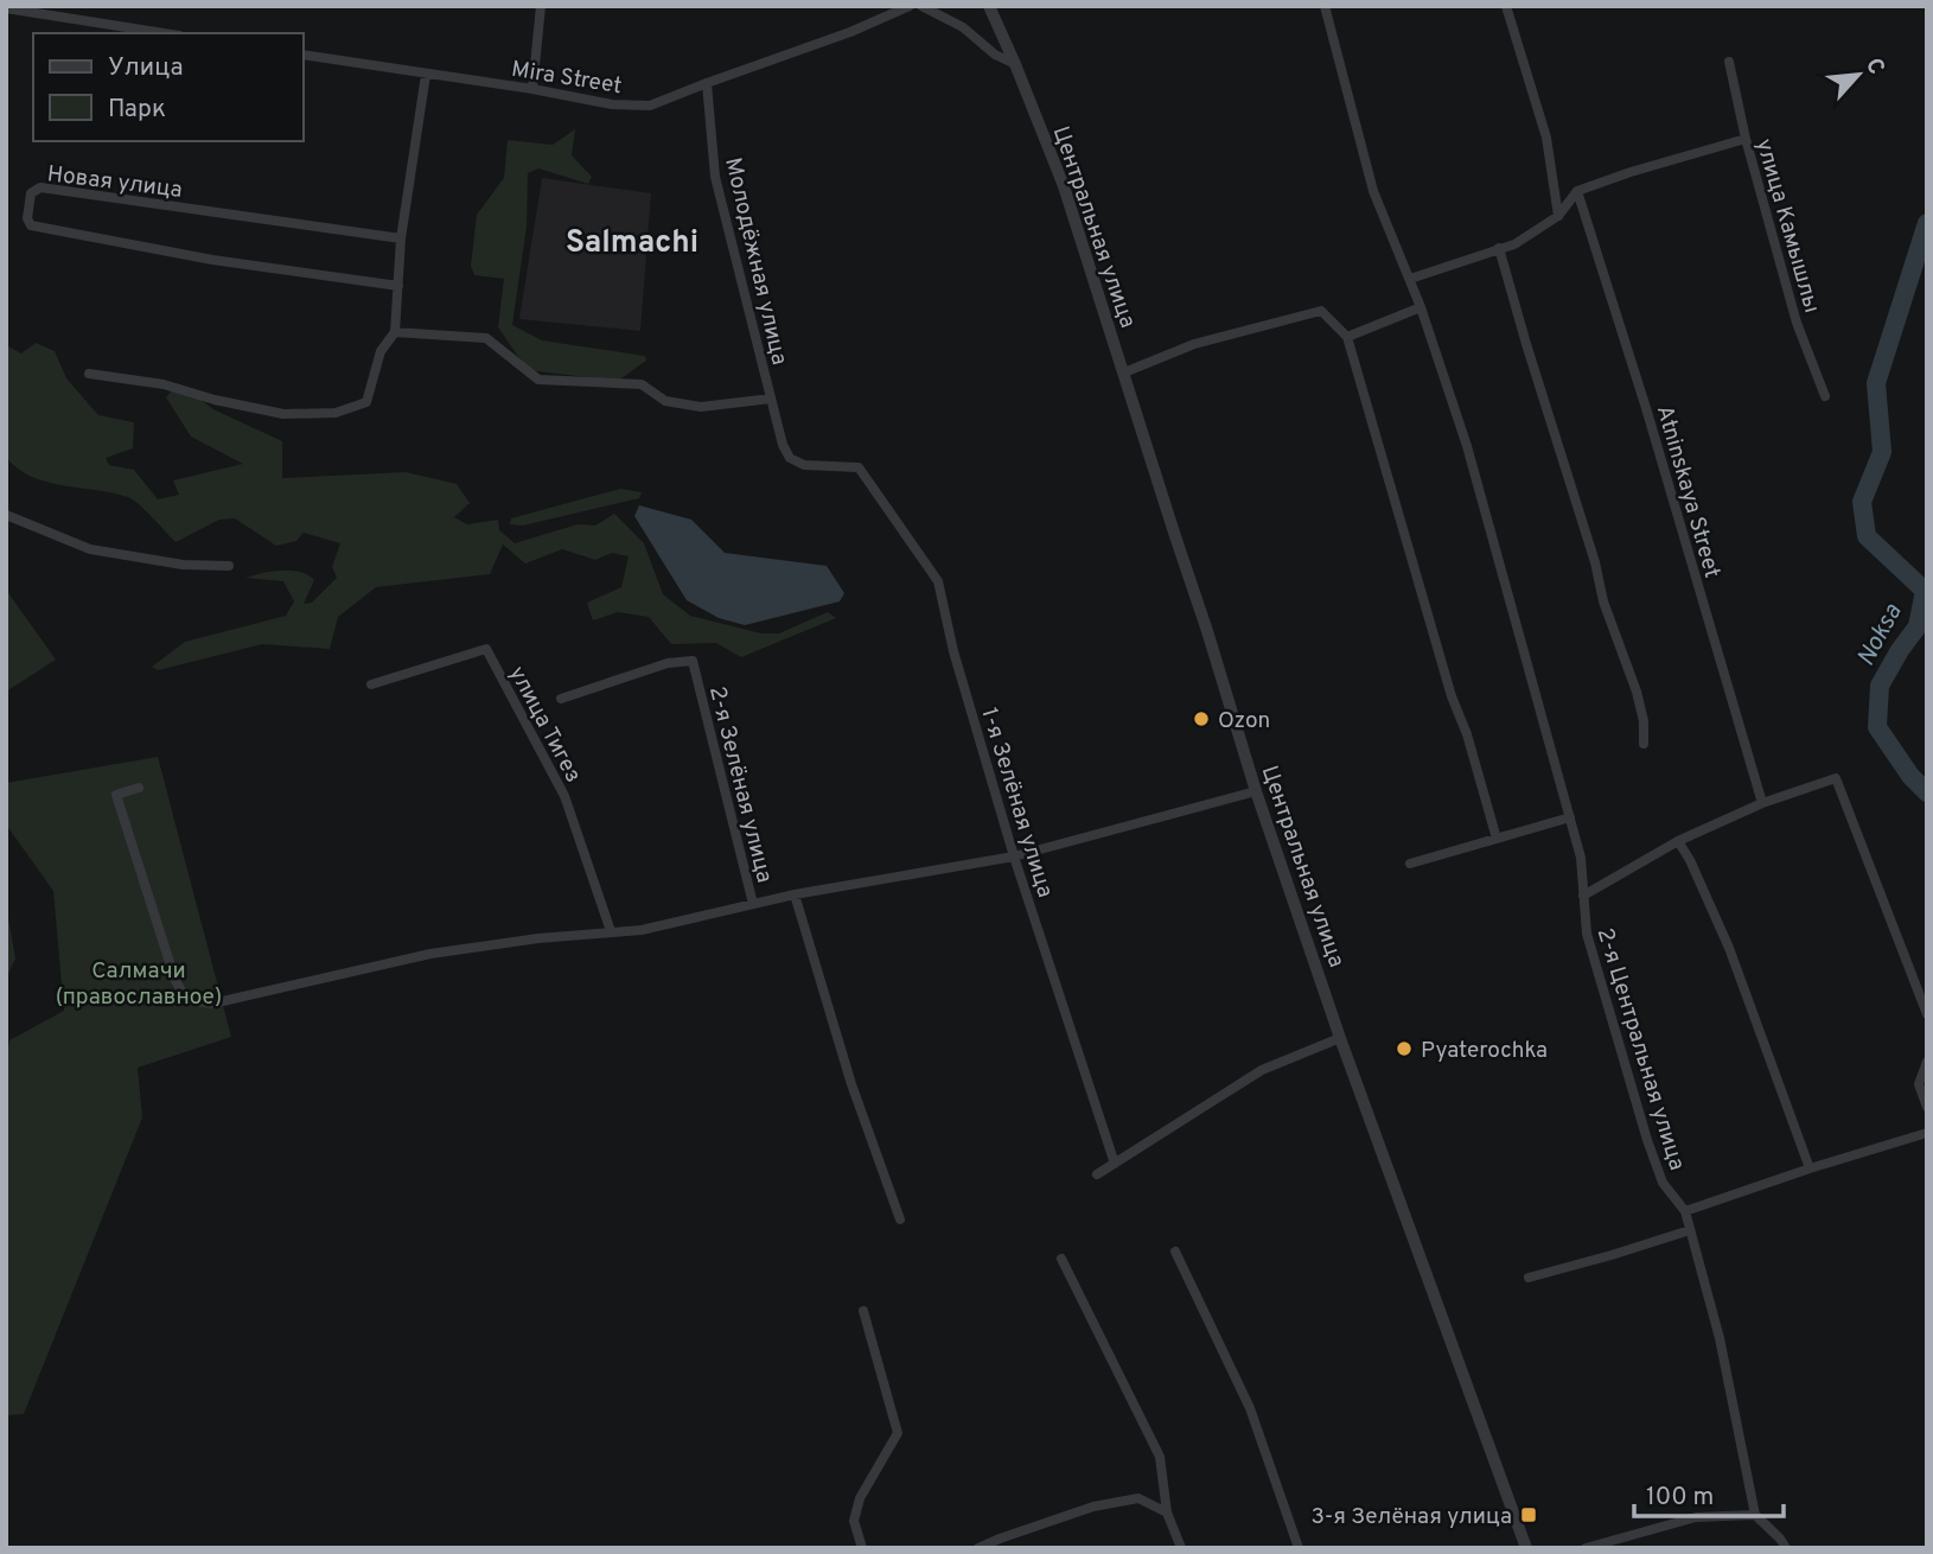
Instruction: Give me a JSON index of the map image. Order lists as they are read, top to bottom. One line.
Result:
{"streets":{"street":["Mira Street","Новая улица","улица Камышлы","Центральная улица","Молодёжная улица","Atninskaya Street","улица Тигез","2-я Зелёная улица","1-я Зелёная улица","2-я Центральная улица"]},"crossings":[["Mira Street","Молодёжная улица"],["Молодёжная улица","1-я Зелёная улица"]],"districts":["Salmachi"],"water":["Noksa"],"parks":["Салмачи (православное)"],"places":{"other":["Ozon","Pyaterochka"],"transit":["3-я Зелёная улица"]},"legend":["Улица","Парк"],"scale_bar":"100 m","north":"top right"}
